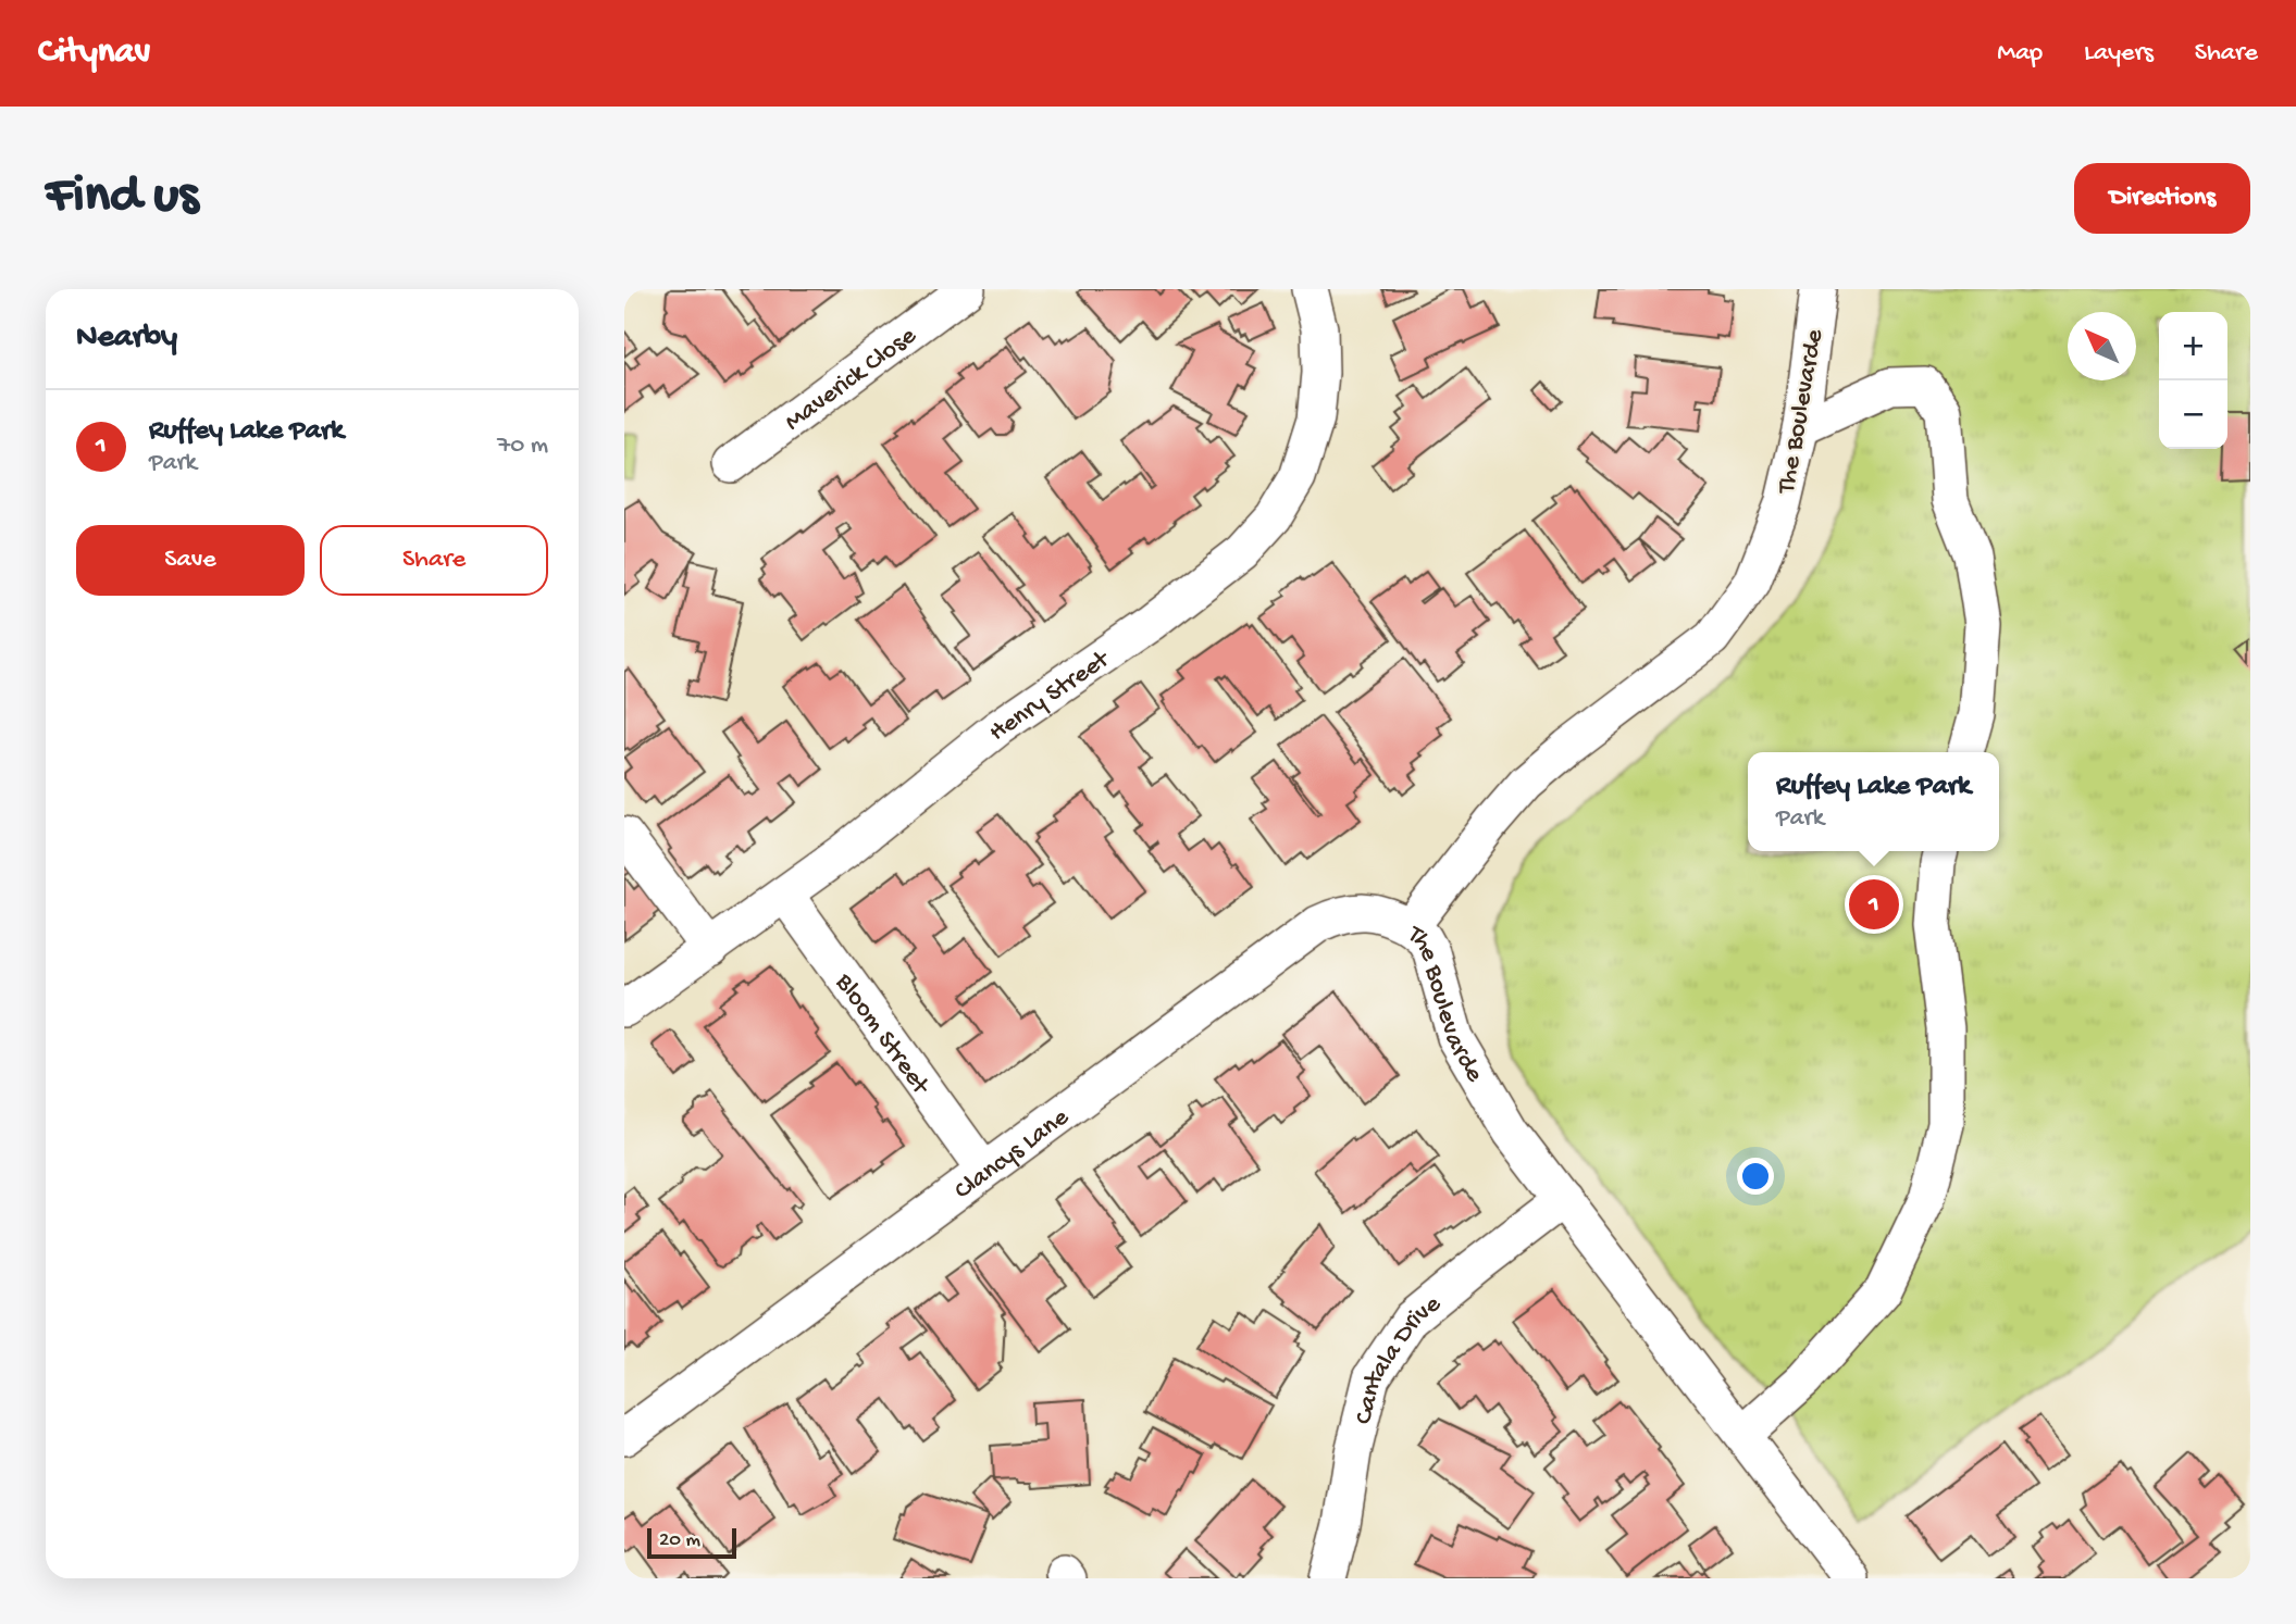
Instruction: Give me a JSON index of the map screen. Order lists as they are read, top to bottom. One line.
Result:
{"streets":{"street":["Maverick Close","The Boulevarde","Henry Street","Bloom Street","Clancys Lane","Cantala Drive"]},"crossings":[["The Boulevarde","Clancys Lane"],["The Boulevarde","Cantala Drive"],["Henry Street","Bloom Street"],["Bloom Street","Clancys Lane"]],"scale_bar":"20 m","north":"top left","page":{"header":"Citynav","nav":["Map","Layers","Share"],"buttons":["Directions",["Save","Share"]],"title":"Find us","heading":"Nearby","map_buttons":["+","−"],"list":[{"mark":"1","name":"Ruffey Lake Park","note":"Park","value":"70 m"}],"popup":["Ruffey Lake Park","Park"],"pins":"1","scale":"20 m"}}
